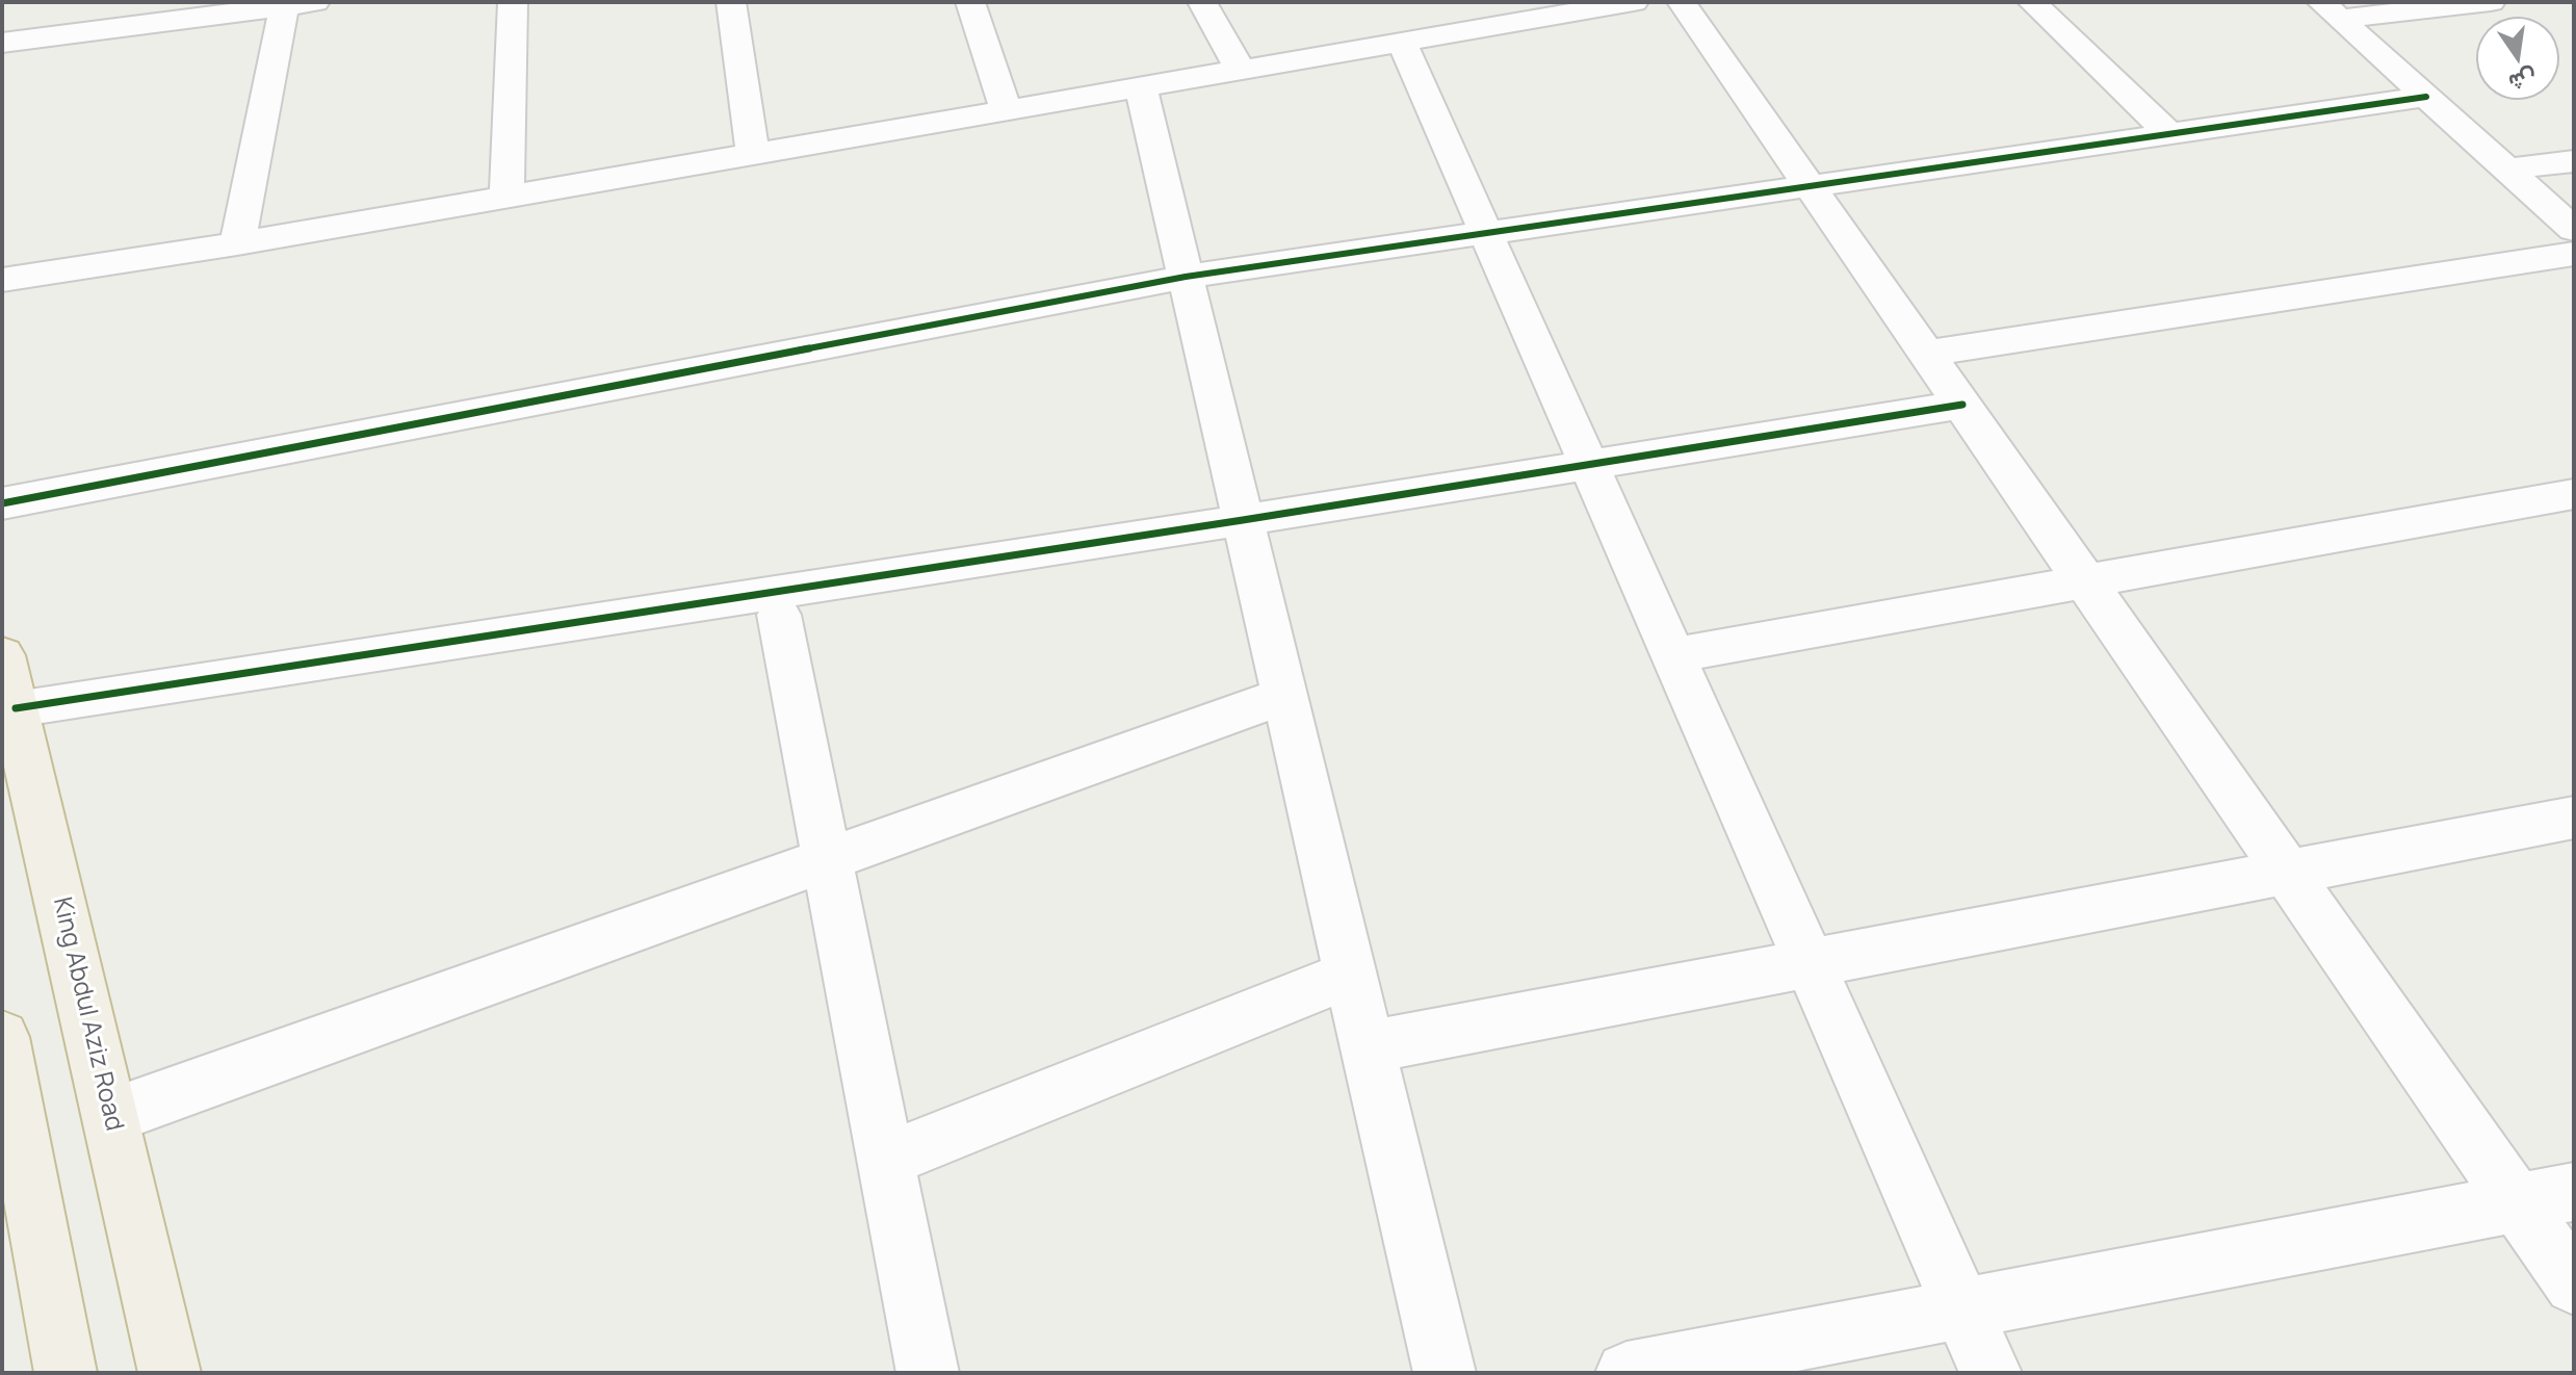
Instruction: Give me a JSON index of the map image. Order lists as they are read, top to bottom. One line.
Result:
{"streets":{"highway":["King Abdul Aziz Road"]},"north":"bottom"}
